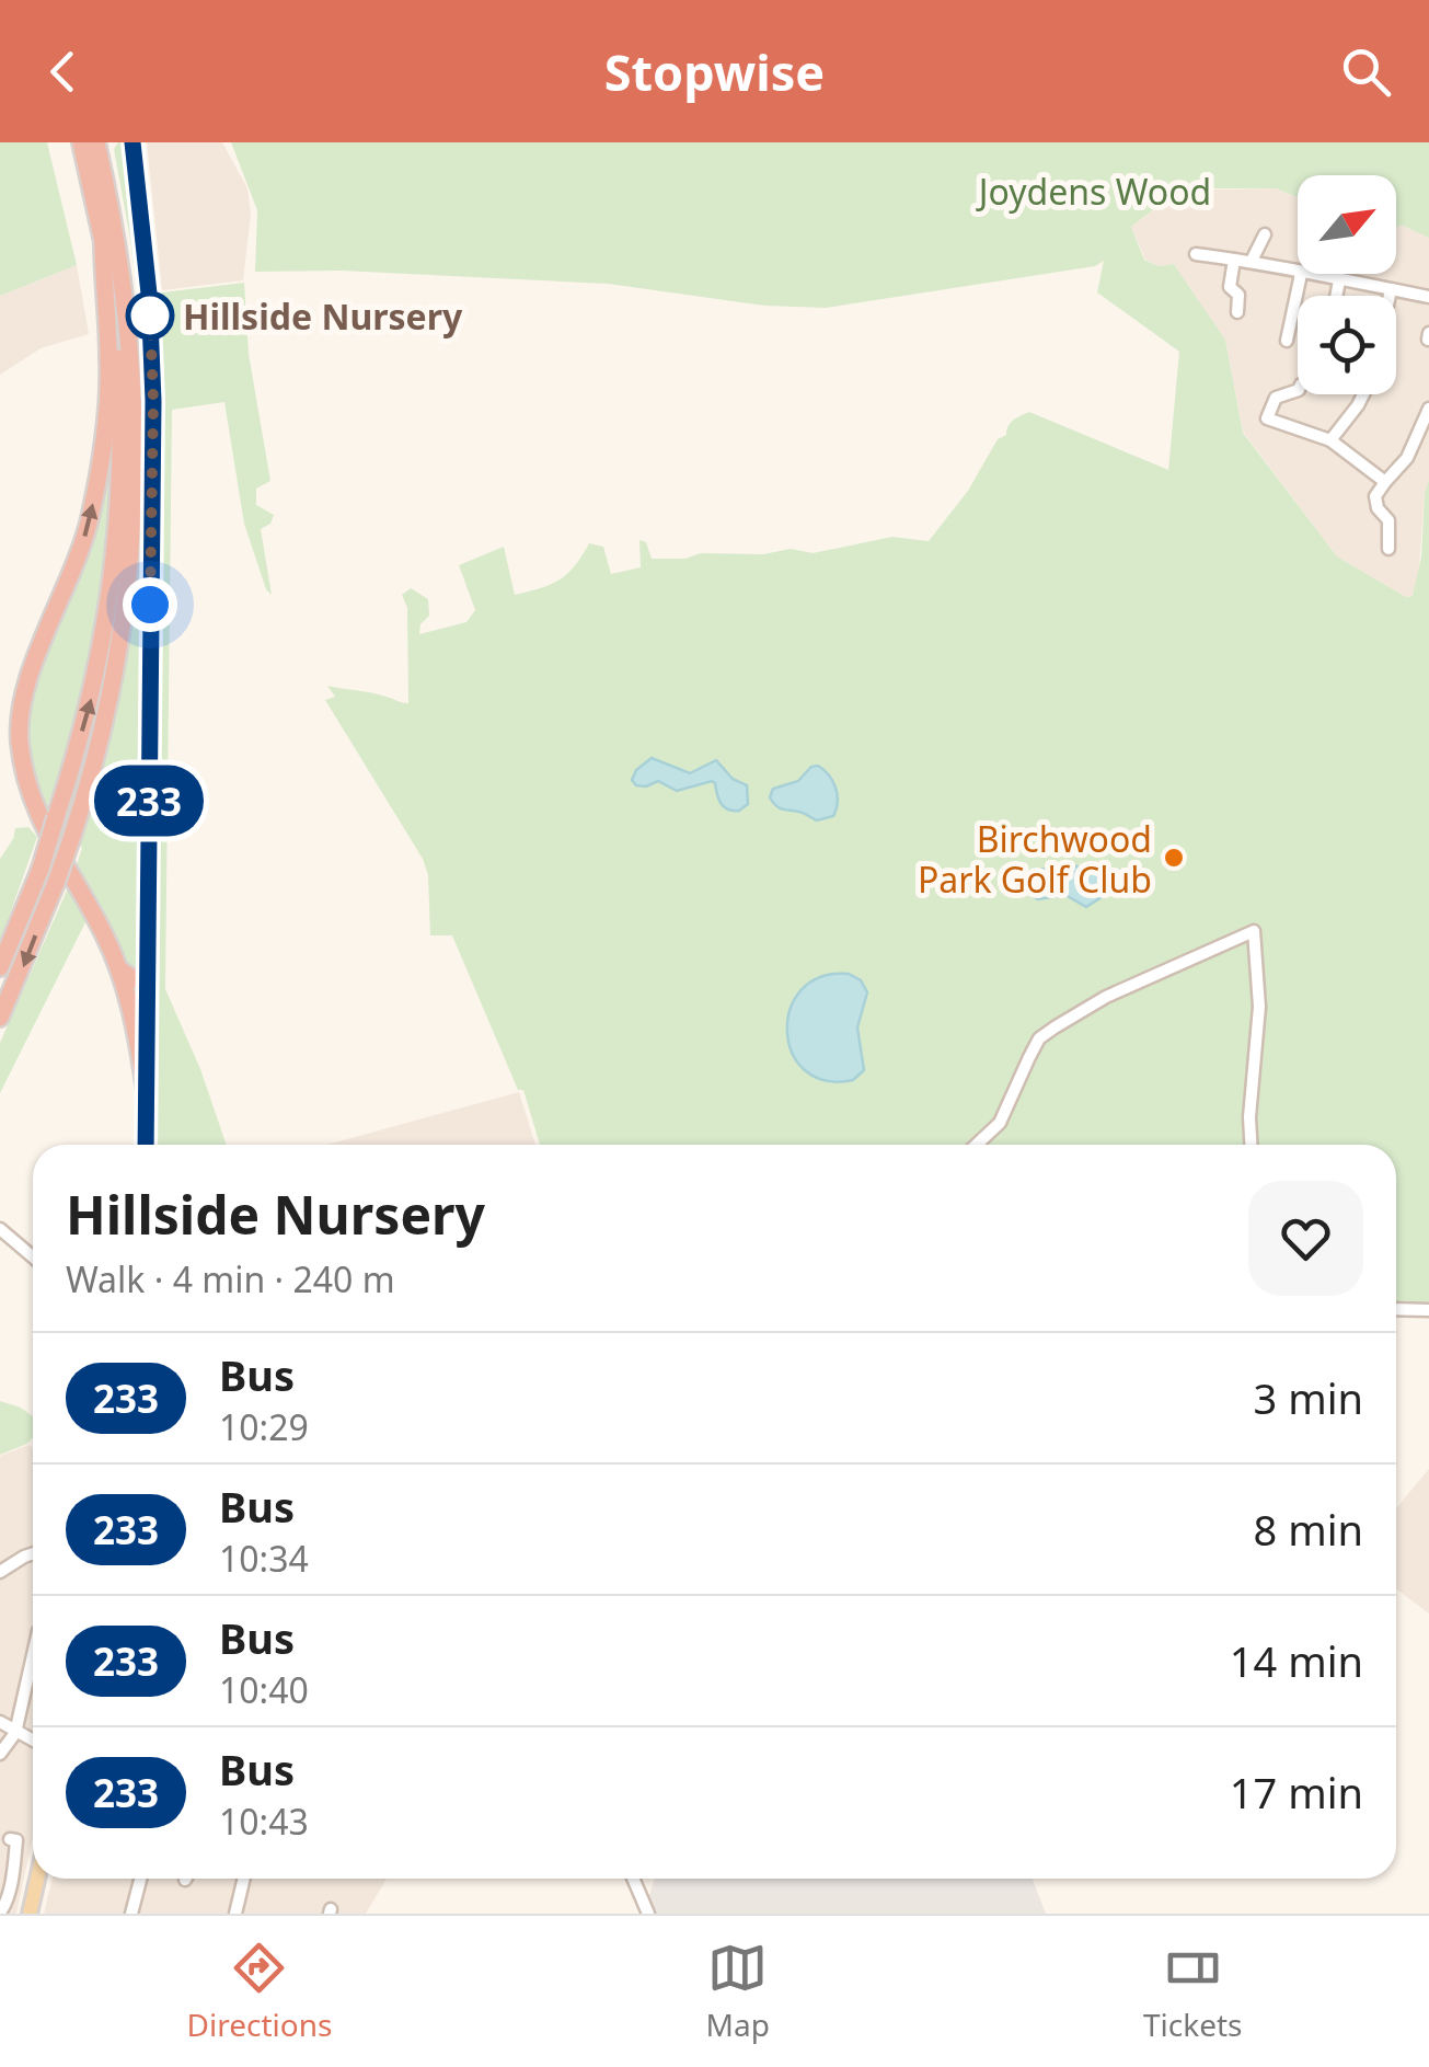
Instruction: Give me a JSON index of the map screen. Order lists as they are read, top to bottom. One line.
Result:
{"parks":["Joydens Wood"],"places":["Hillside Nursery","Birchwood Park Golf Club"],"lines":["bus line 233"],"north":"top right","page":{"header":"Stopwise","on_map":"233","heading":["Hillside Nursery","Walk · 4 min · 240 m"],"list":[{"mark":"233","name":"Bus","note":"10:29","value":"3 min"},{"mark":"233","name":"Bus","note":"10:34","value":"8 min"},{"mark":"233","name":"Bus","note":"10:40","value":"14 min"},{"mark":"233","name":"Bus","note":"10:43","value":"17 min"}],"tabs":["Directions","Map","Tickets"]}}
